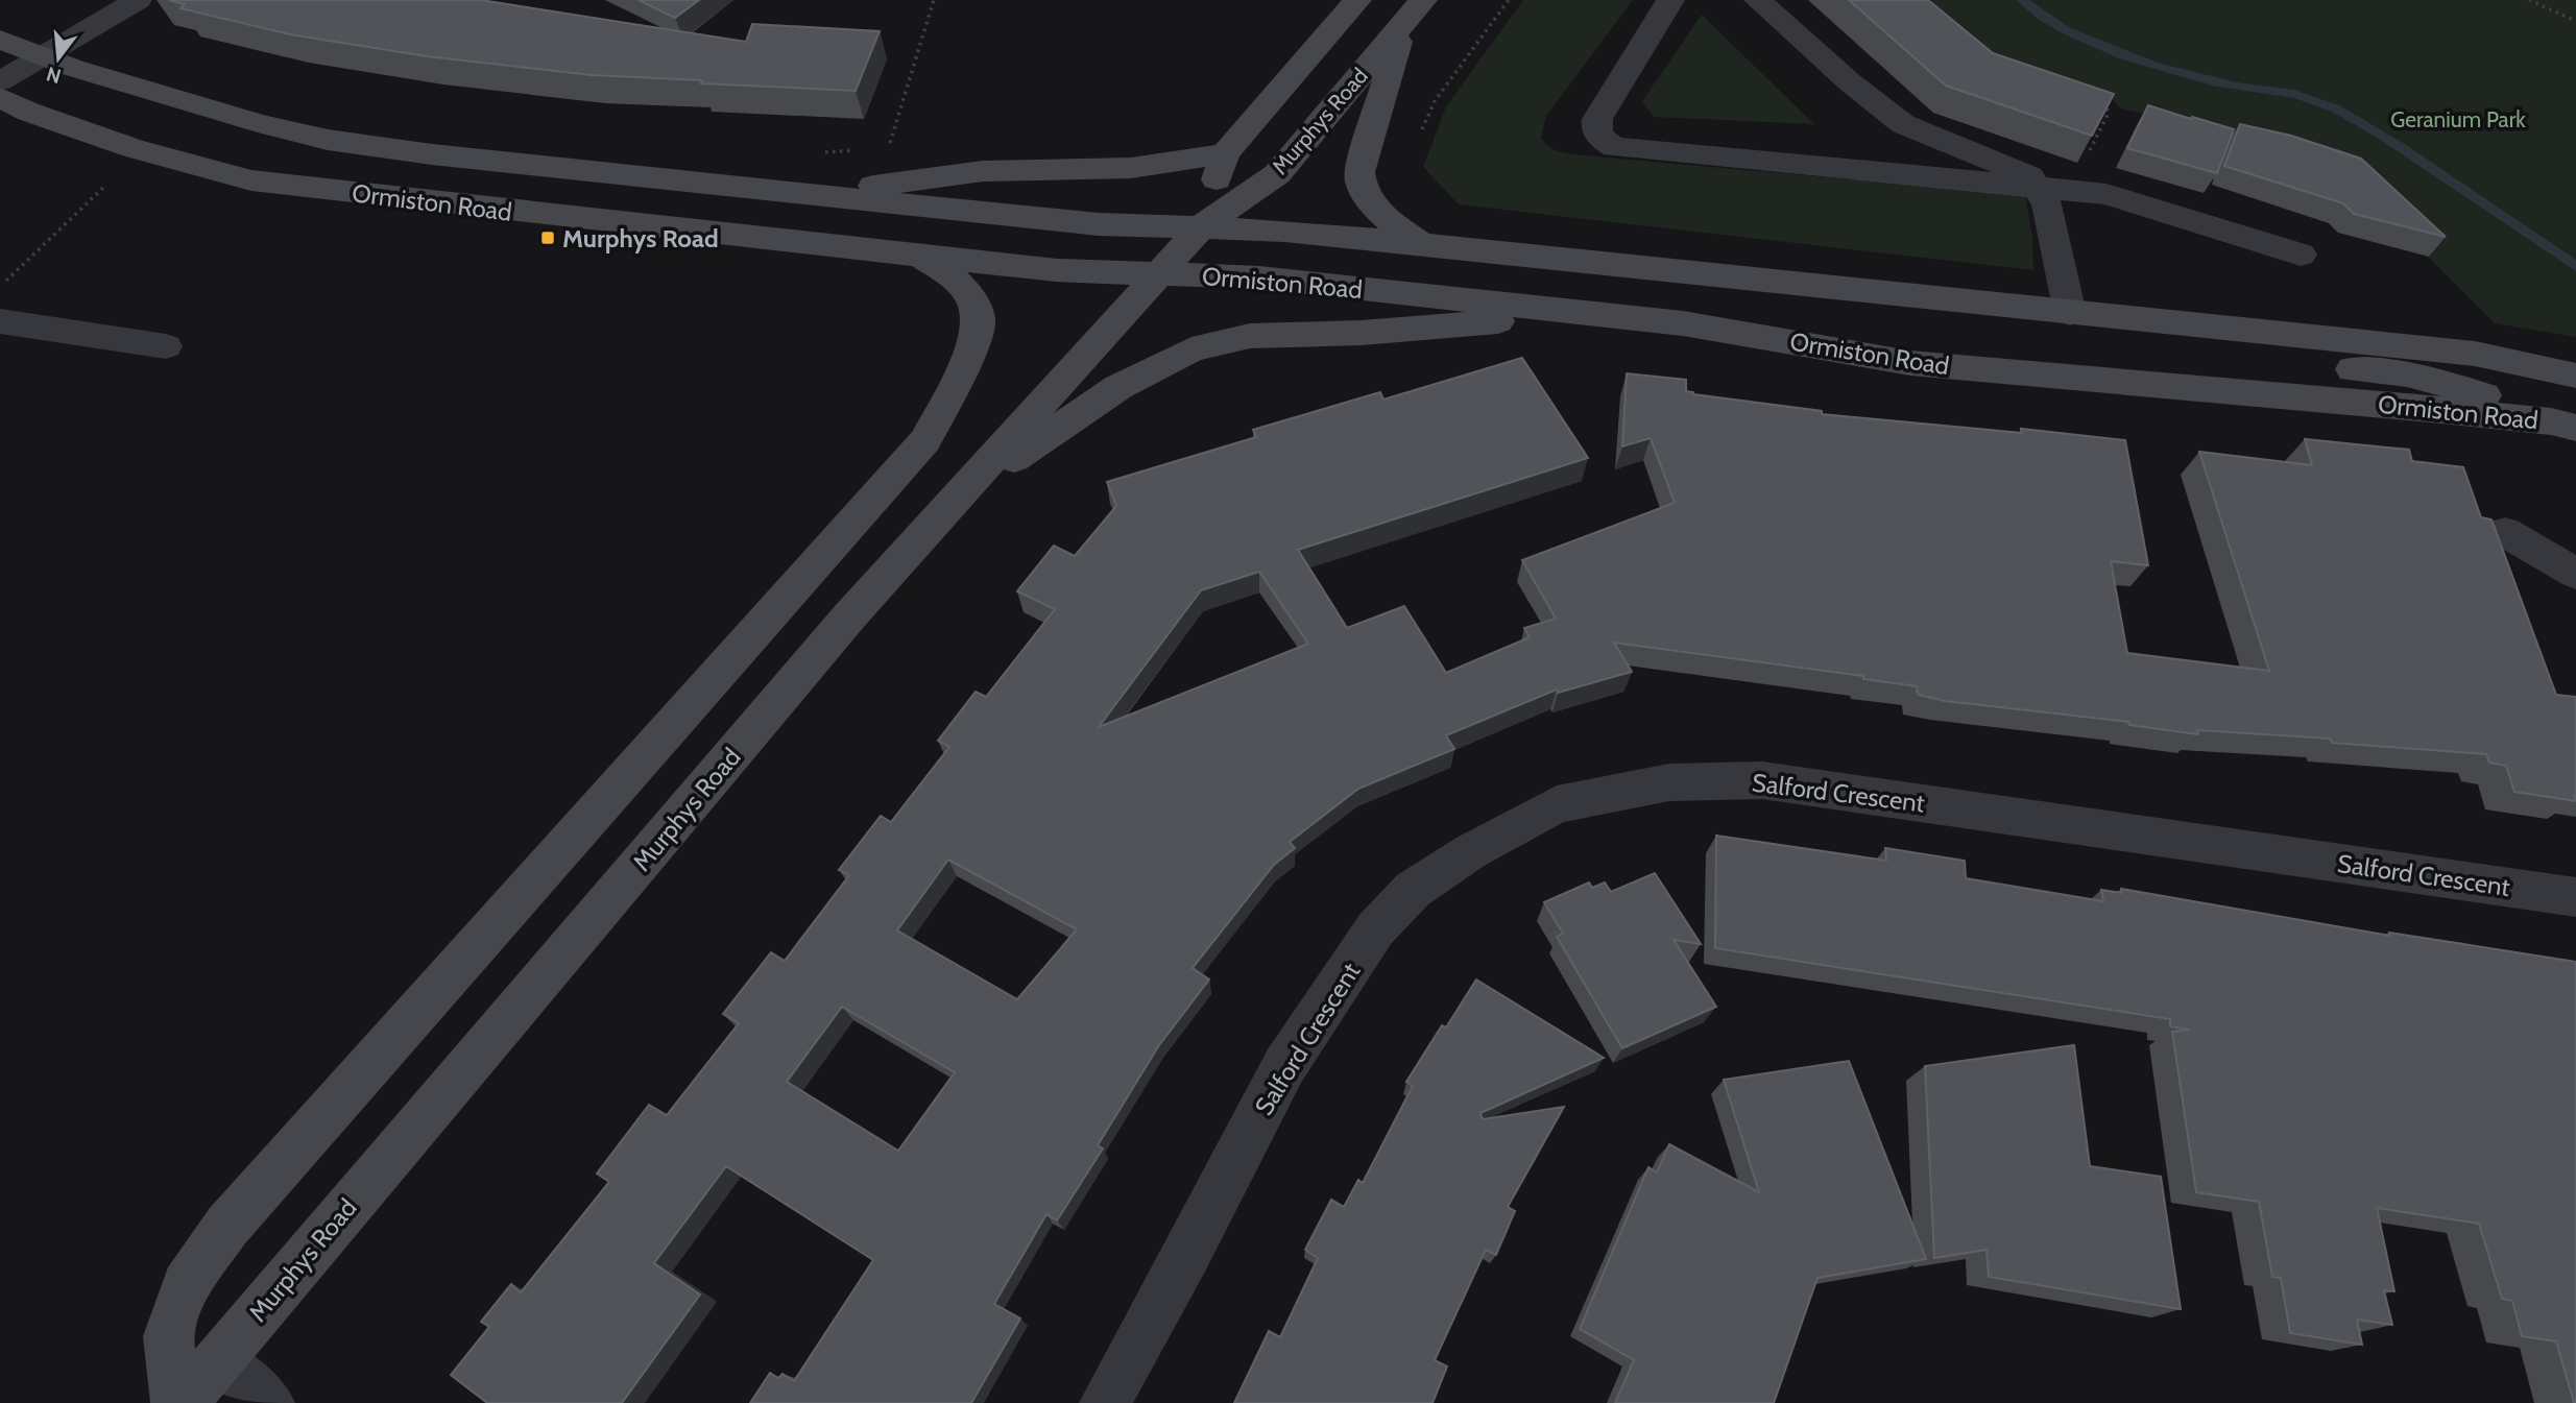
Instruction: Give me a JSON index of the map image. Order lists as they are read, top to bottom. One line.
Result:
{"streets":{"main road":["Murphys Road","Ormiston Road"],"street":["Salford Crescent"]},"crossings":[["Murphys Road","Ormiston Road"]],"parks":["Geranium Park"],"places":{"transit":["Murphys Road"]},"north":"bottom"}
